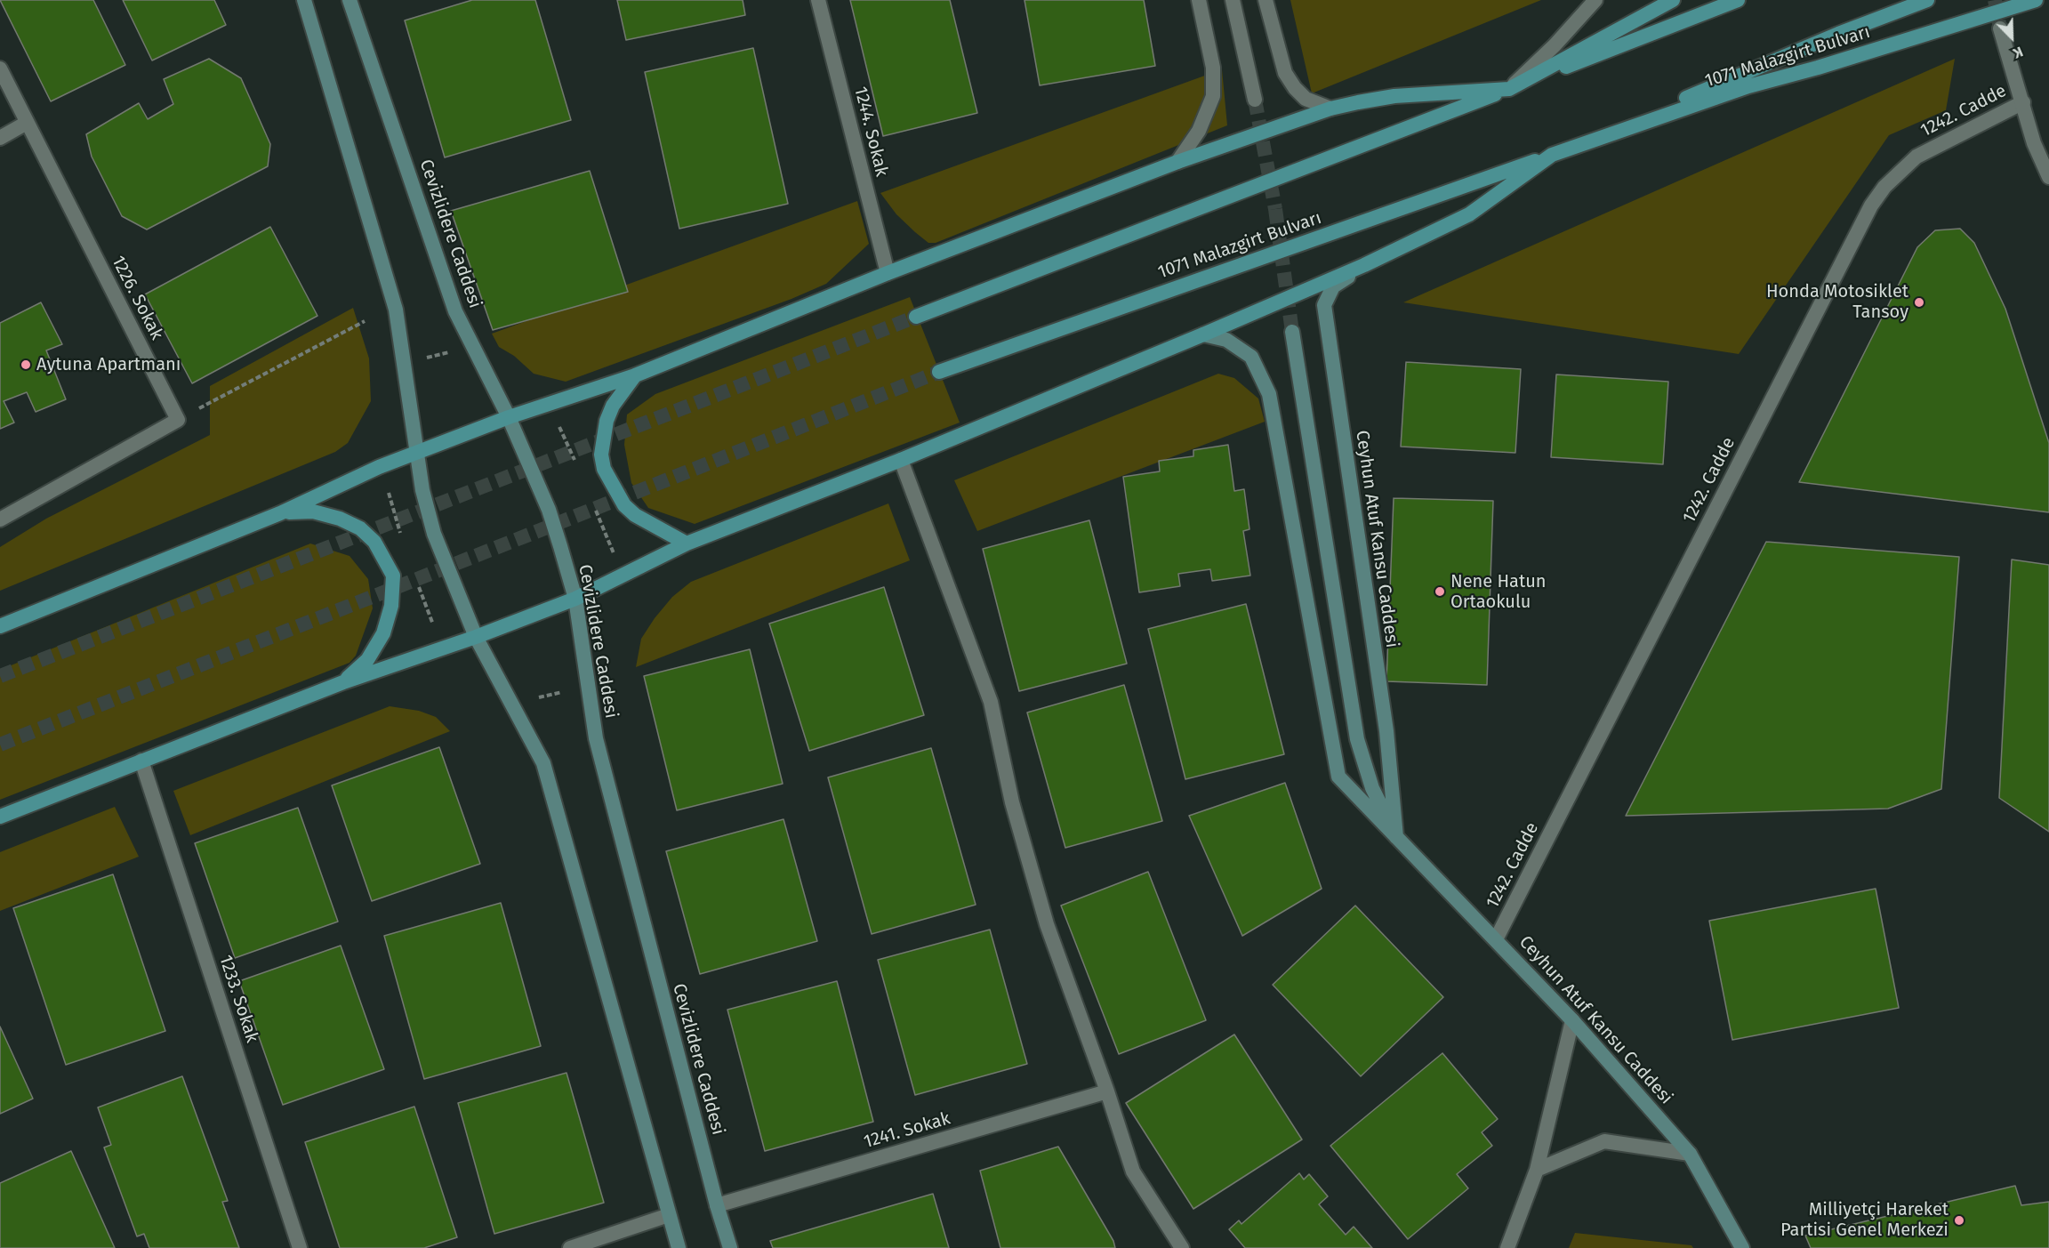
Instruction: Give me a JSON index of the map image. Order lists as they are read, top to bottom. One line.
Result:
{"streets":{"main road":["1071 Malazgirt Bulvarı","Cevizlidere Caddesi","Ceyhun Atuf Kansu Caddesi"],"street":["1242. Cadde","1244. Sokak","1226. Sokak","1233. Sokak","1241. Sokak"]},"crossings":[["1242. Cadde","Ceyhun Atuf Kansu Caddesi"],["Cevizlidere Caddesi","1241. Sokak"]],"places":["Honda Motosiklet Tansoy","Aytuna Apartmanı","Nene Hatun Ortaokulu","Milliyetçi Hareket Partisi Genel Merkezi"],"north":"bottom right"}
